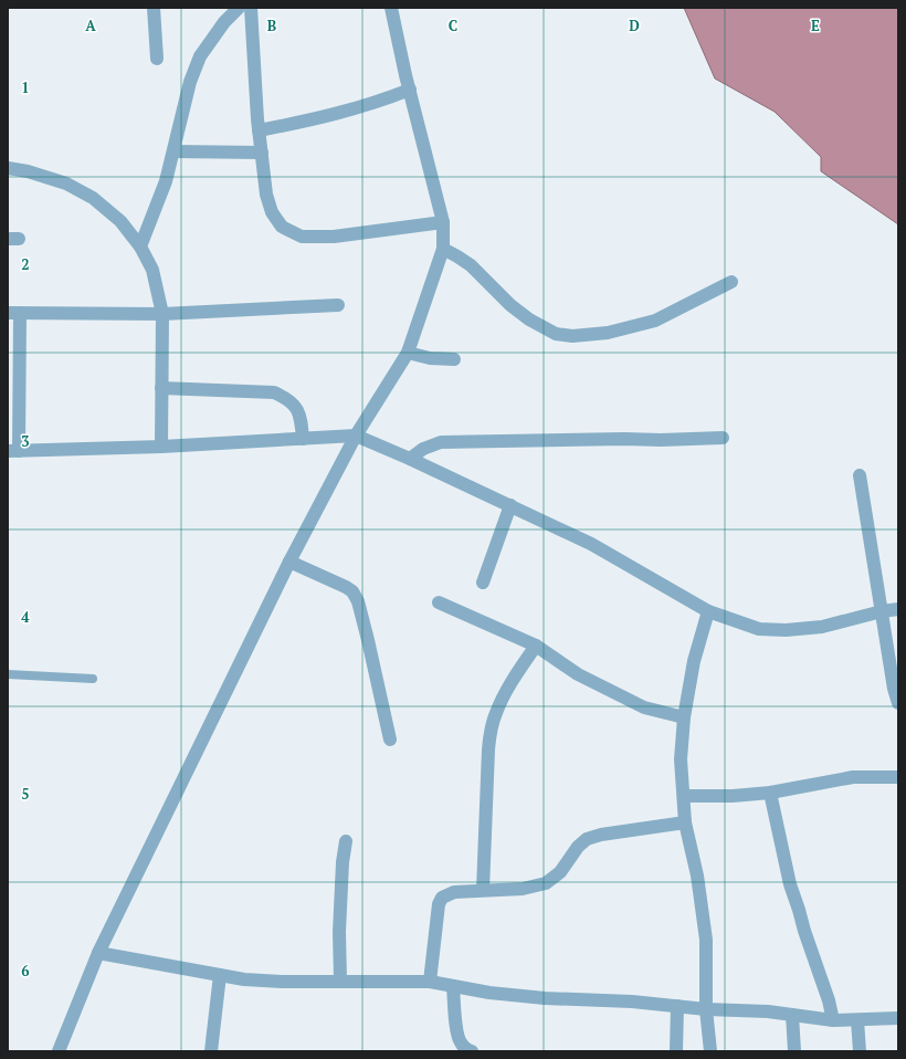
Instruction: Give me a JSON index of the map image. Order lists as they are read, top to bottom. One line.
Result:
{"grid":{"columns":["A","B","C","D","E"],"rows":["1","2","3","4","5","6"]}}
